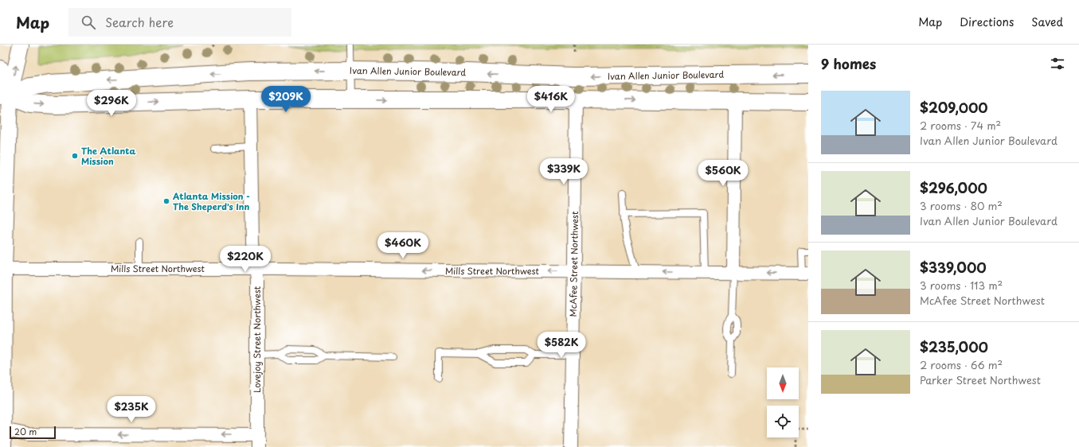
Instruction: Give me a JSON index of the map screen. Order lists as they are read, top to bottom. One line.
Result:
{"streets":{"main road":["Ivan Allen Junior Boulevard"],"street":["McAfee Street Northwest","Mills Street Northwest","Lovejoy Street Northwest"]},"crossings":[["McAfee Street Northwest","Mills Street Northwest"],["Mills Street Northwest","Lovejoy Street Northwest"]],"one_way":["Mills Street Northwest"],"places":["The Atlanta Mission","Atlanta Mission - The Sheperd's Inn"],"scale_bar":"20 m","north":"bottom","page":{"header":"Map","search":"Search here","nav":["Map","Directions","Saved"],"heading":"9 homes","list":[{"name":"$209,000","note":"2 rooms · 74 m² · Ivan Allen Junior Boulevard"},{"name":"$296,000","note":"3 rooms · 80 m² · Ivan Allen Junior Boulevard"},{"name":"$339,000","note":"3 rooms · 113 m² · McAfee Street Northwest"},{"name":"$235,000","note":"2 rooms · 66 m² · Parker Street Northwest"}],"price":["$209K","$416K","$296K","$339K","$560K","$460K","$220K","$582K","$235K"],"scale":"20 m"}}
